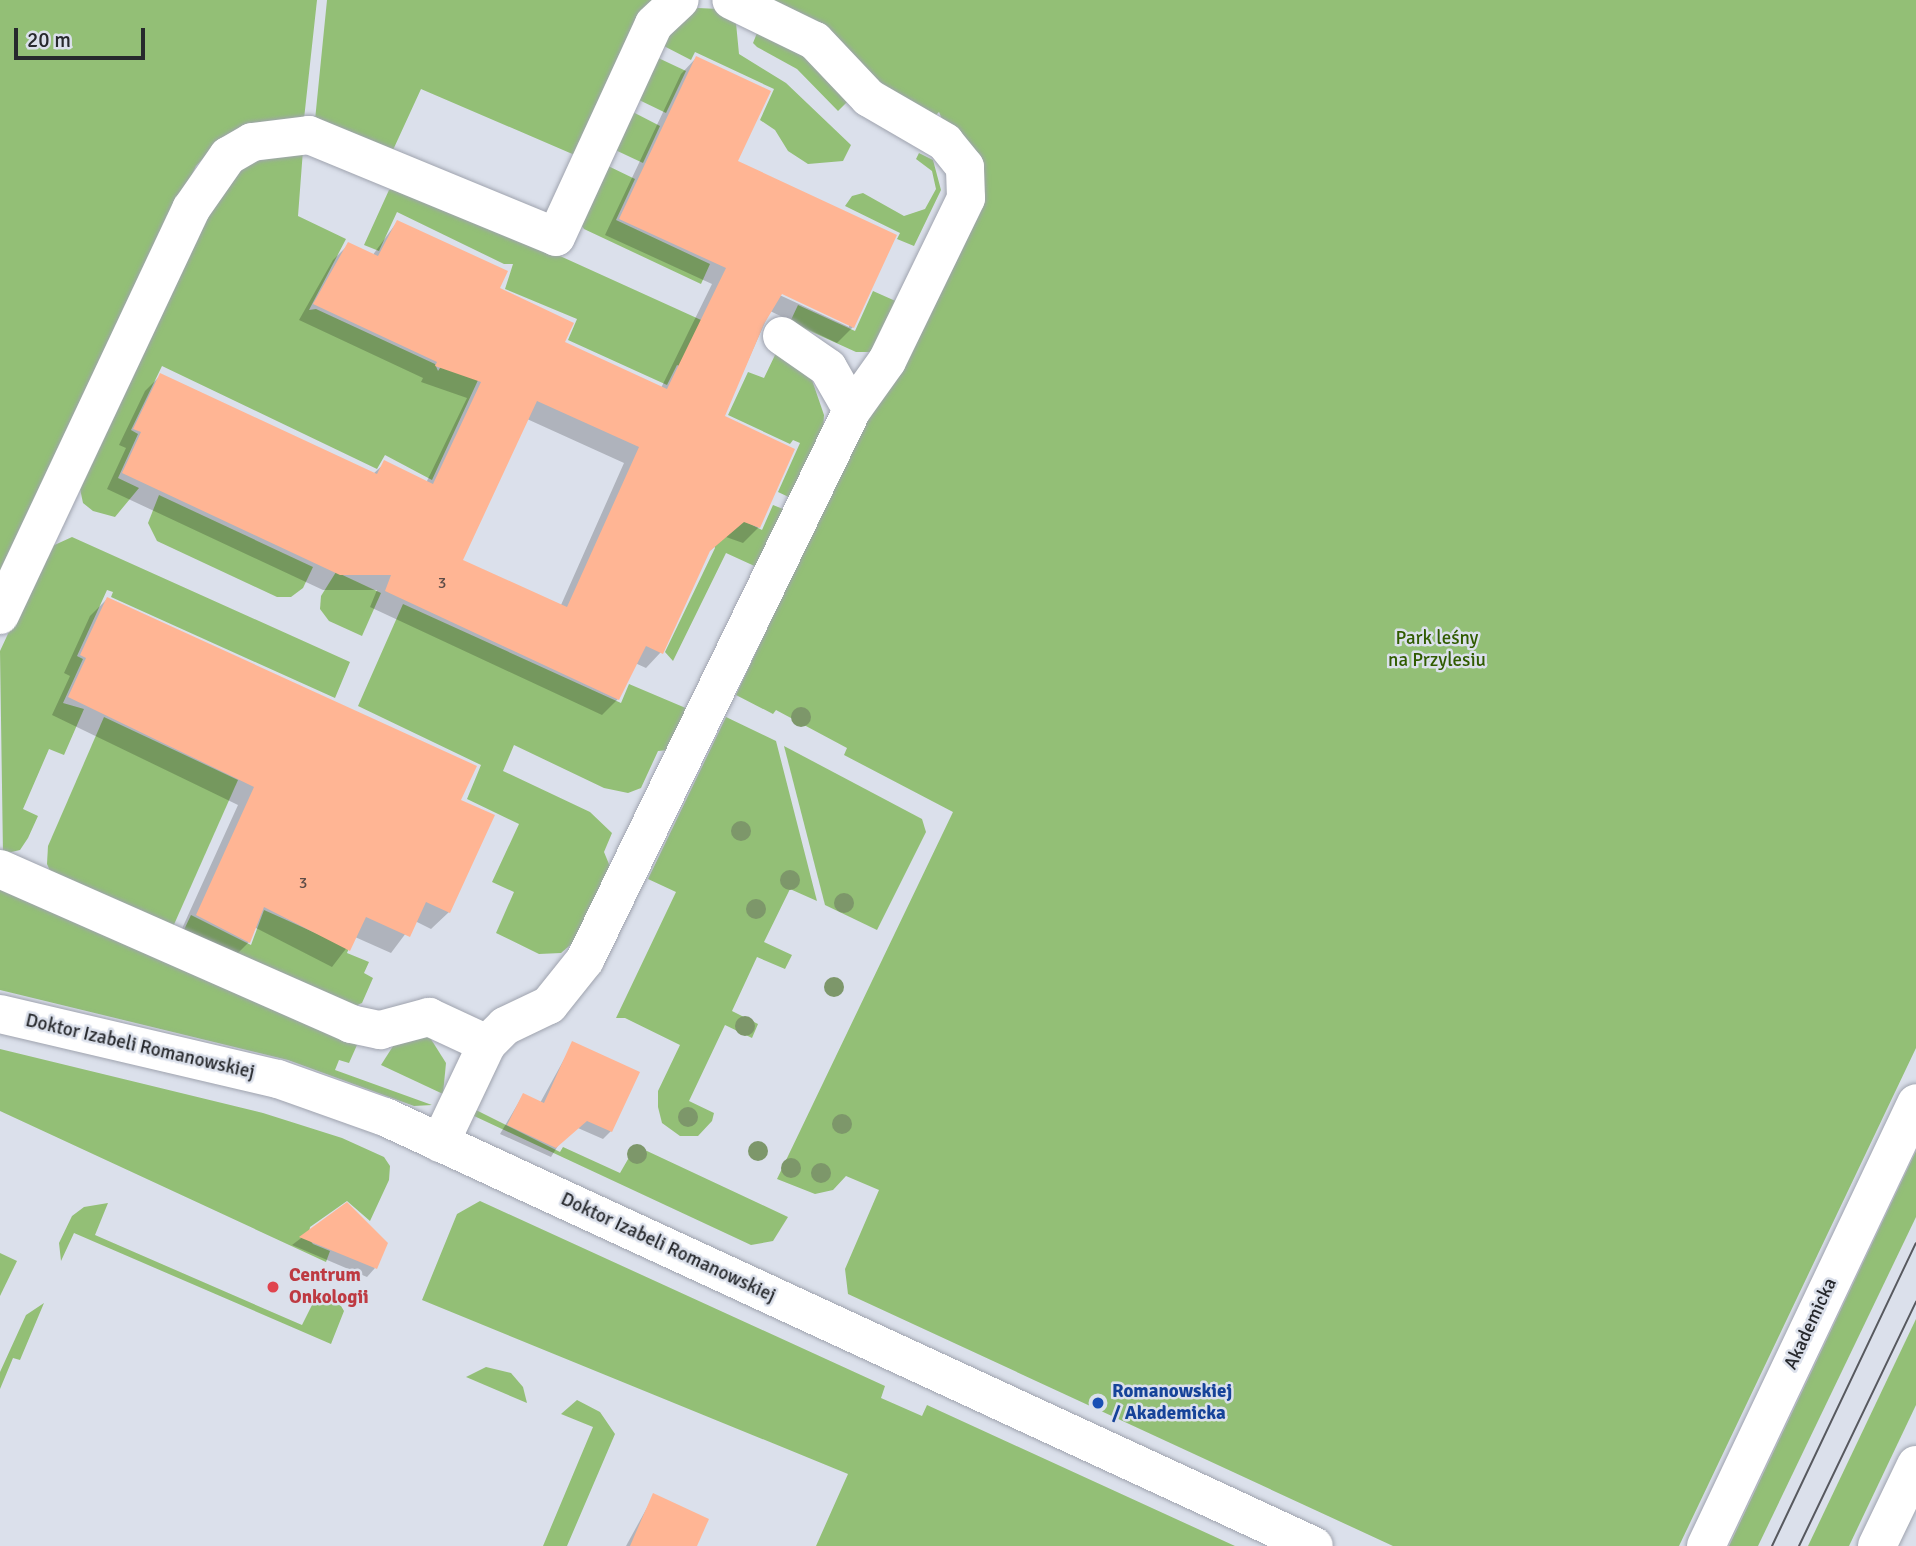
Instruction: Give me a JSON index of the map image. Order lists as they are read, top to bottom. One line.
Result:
{"streets":{"street":["Doktor Izabeli Romanowskiej","Akademicka"]},"parks":["Park leśny na Przylesiu"],"places":["Centrum Onkologii","Romanowskiej / Akademicka"],"house_numbers":["3","3"],"scale_bar":"20 m"}
